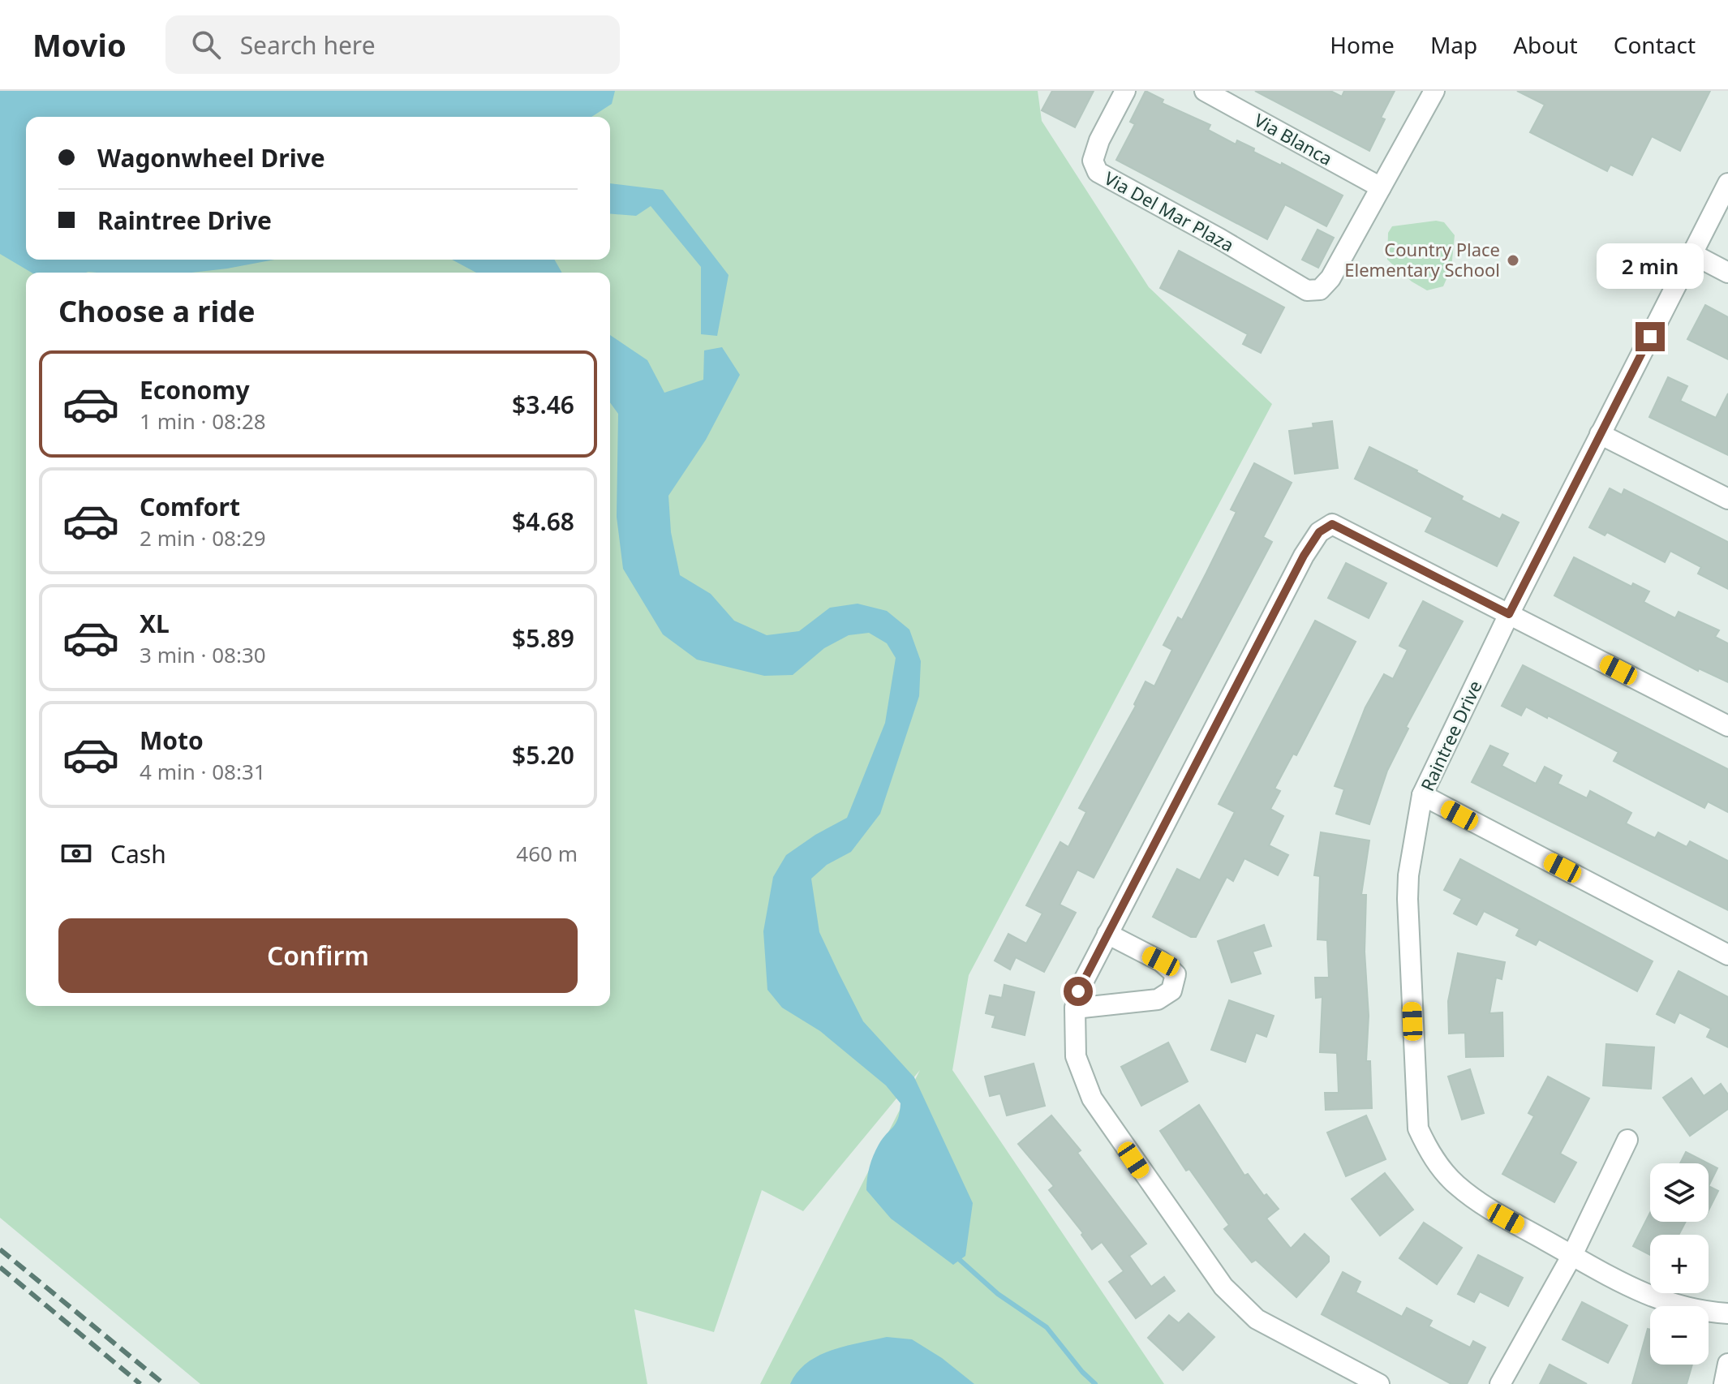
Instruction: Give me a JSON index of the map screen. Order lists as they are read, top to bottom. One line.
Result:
{"streets":{"street":["Via Blanca","Via Del Mar Plaza","Raintree Drive"]},"crossings":[["Via Blanca","Via Del Mar Plaza"]],"places":["Country Place Elementary School"],"page":{"header":"Movio","search":"Search here","nav":["Home","Map","About","Contact"],"banner":["Wagonwheel Drive","Raintree Drive"],"bubble":"2 min","heading":"Choose a ride","list":[{"name":"Economy","note":"1 min · 08:28","value":"$3.46"},{"name":"Comfort","note":"2 min · 08:29","value":"$4.68"},{"name":"XL","note":"3 min · 08:30","value":"$5.89"},{"name":"Moto","note":"4 min · 08:31","value":"$5.20"}],"pay":["Cash","460 m"],"buttons":"Confirm","map_buttons":["+","−"]}}
